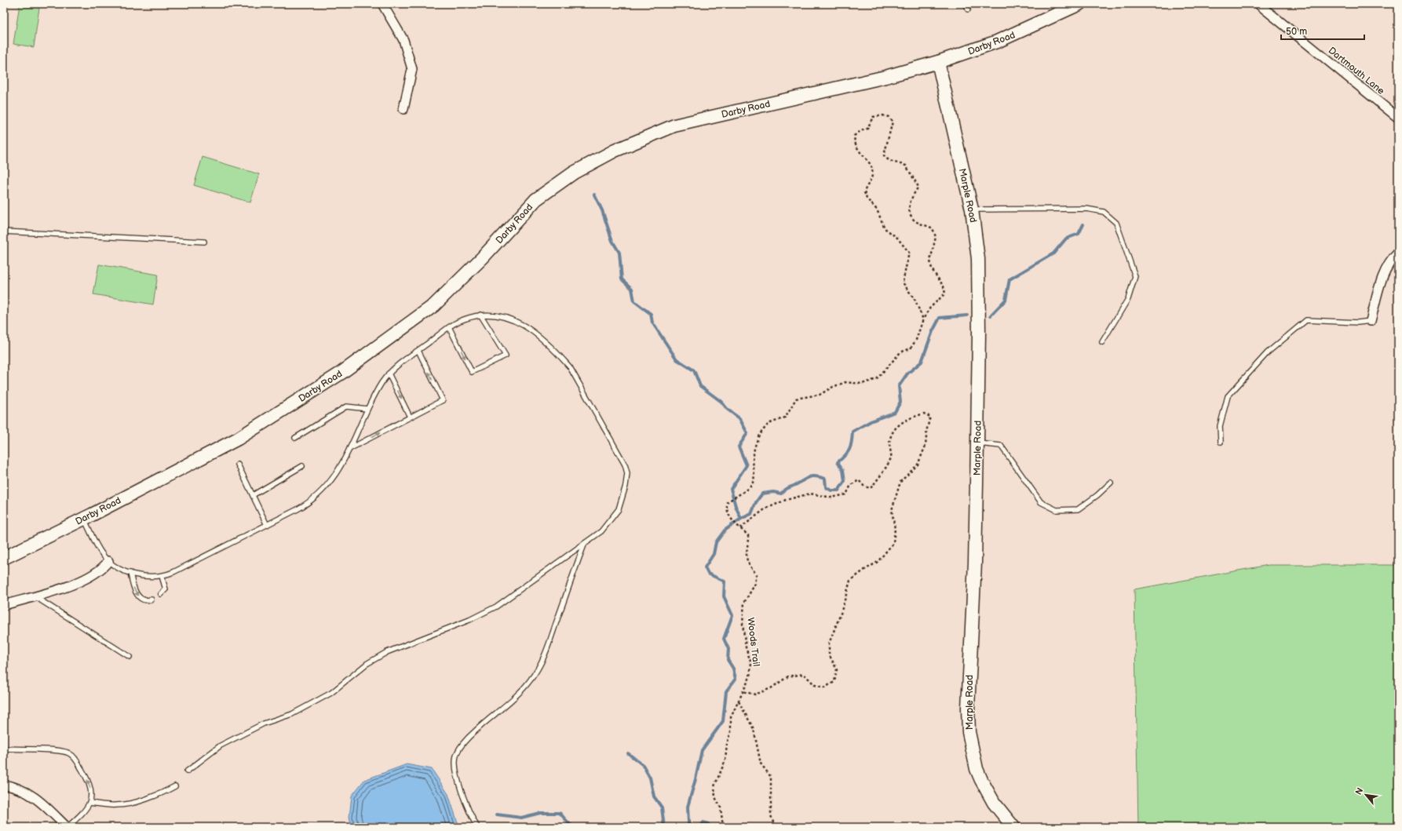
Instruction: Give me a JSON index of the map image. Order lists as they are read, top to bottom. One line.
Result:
{"streets":{"main road":["Darby Road","Marple Road"],"street":["Dartmouth Lane"],"path":["Woods Trail"]},"crossings":[["Darby Road","Marple Road"]],"scale_bar":"50 m","north":"top left"}
